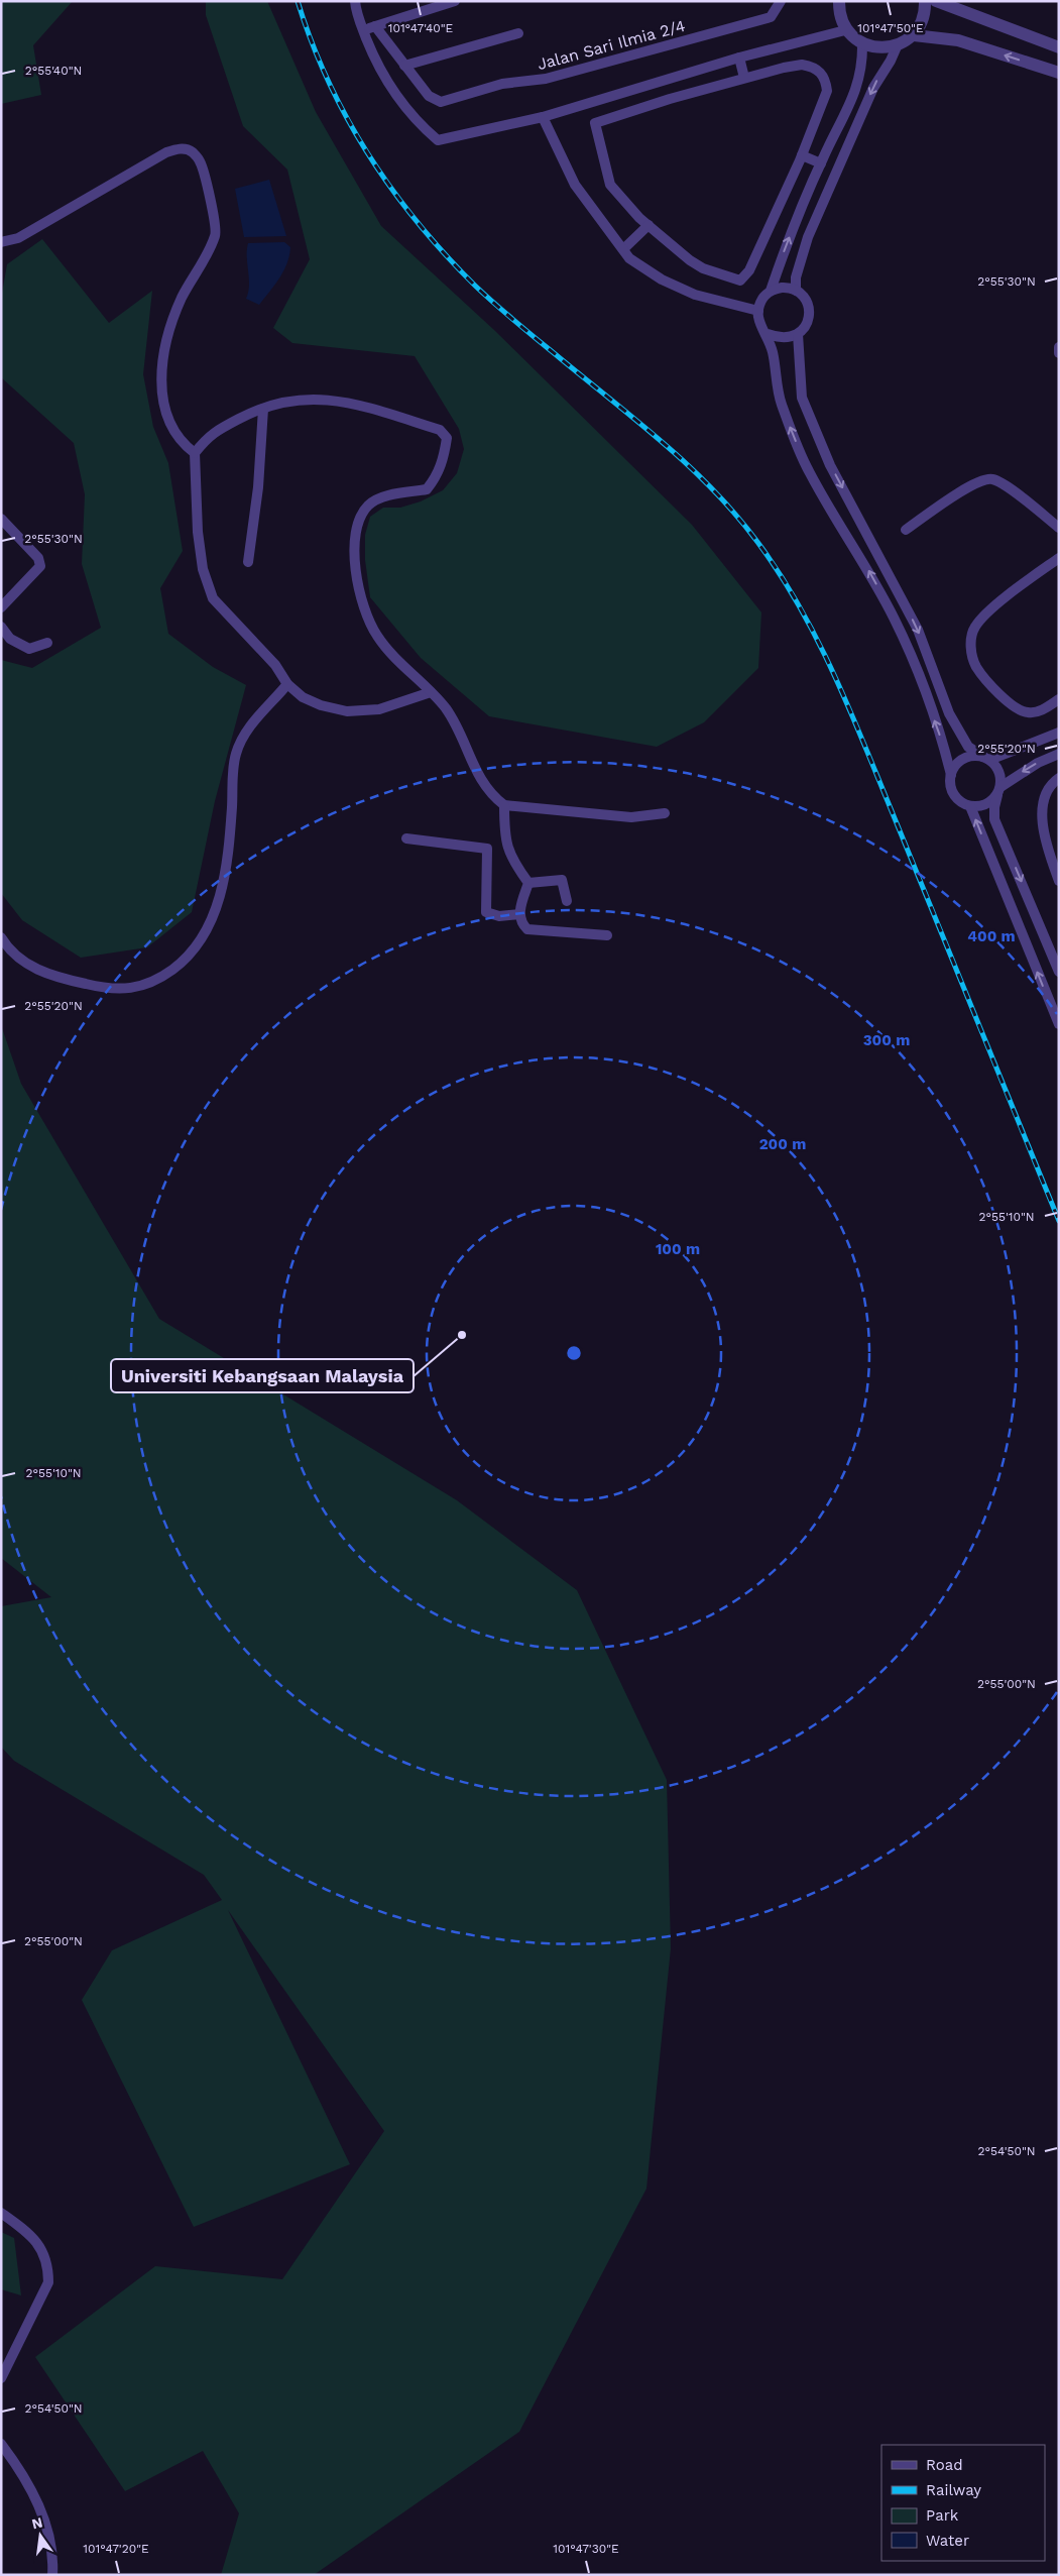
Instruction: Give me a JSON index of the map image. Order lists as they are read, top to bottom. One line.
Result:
{"streets":{"street":["Jalan Sari Ilmia 2/4"]},"places":["Universiti Kebangsaan Malaysia"],"legend":["Road","Railway","Park","Water"],"north":"top","coordinates":["101°47'40\"E","101°47'50\"E","2°55'40\"N","2°55'30\"N","2°55'20\"N","2°55'10\"N","2°55'00\"N","2°54'50\"N","101°47'20\"E","101°47'30\"E"],"rings":["400 m","300 m","200 m","100 m"]}
